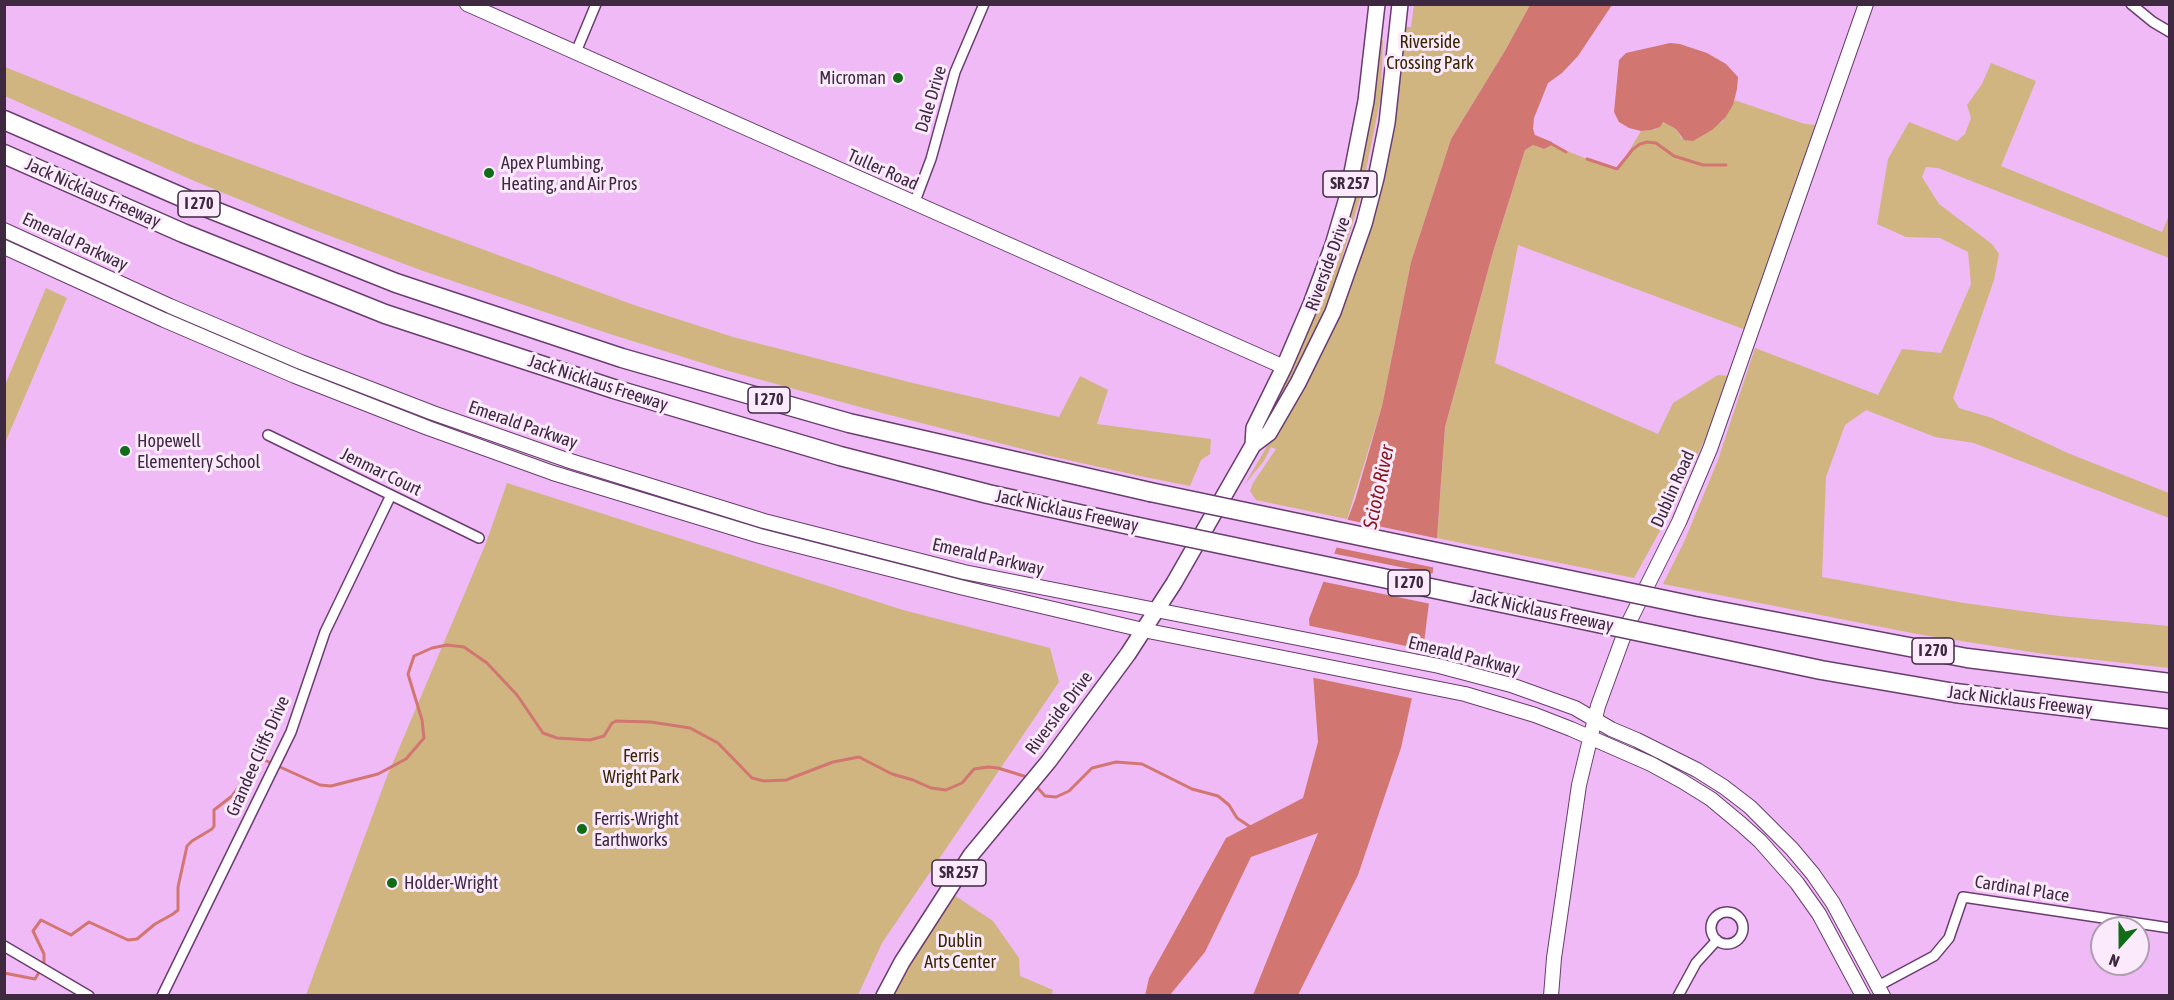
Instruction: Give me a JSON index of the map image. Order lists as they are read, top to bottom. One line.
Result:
{"streets":{"highway":["Jack Nicklaus Freeway","I 270"],"main road":["Tuller Road","SR 257","Emerald Parkway","Riverside Drive","Dublin Road"],"street":["Dale Drive","Jenmar Court","Grandee Cliffs Drive","Cardinal Place"]},"crossings":[["Dale Drive","Tuller Road"],["Tuller Road","Riverside Drive"],["Emerald Parkway","Riverside Drive"],["Emerald Parkway","Dublin Road"],["Emerald Parkway","Cardinal Place"],["Jenmar Court","Grandee Cliffs Drive"]],"water":["Scioto River"],"parks":["Riverside Crossing Park","Ferris Wright Park","Dublin Arts Center"],"places":["Microman","Apex Plumbing, Heating, and Air Pros","Hopewell Elementery School","Ferris-Wright Earthworks","Holder-Wright"],"north":"bottom"}
